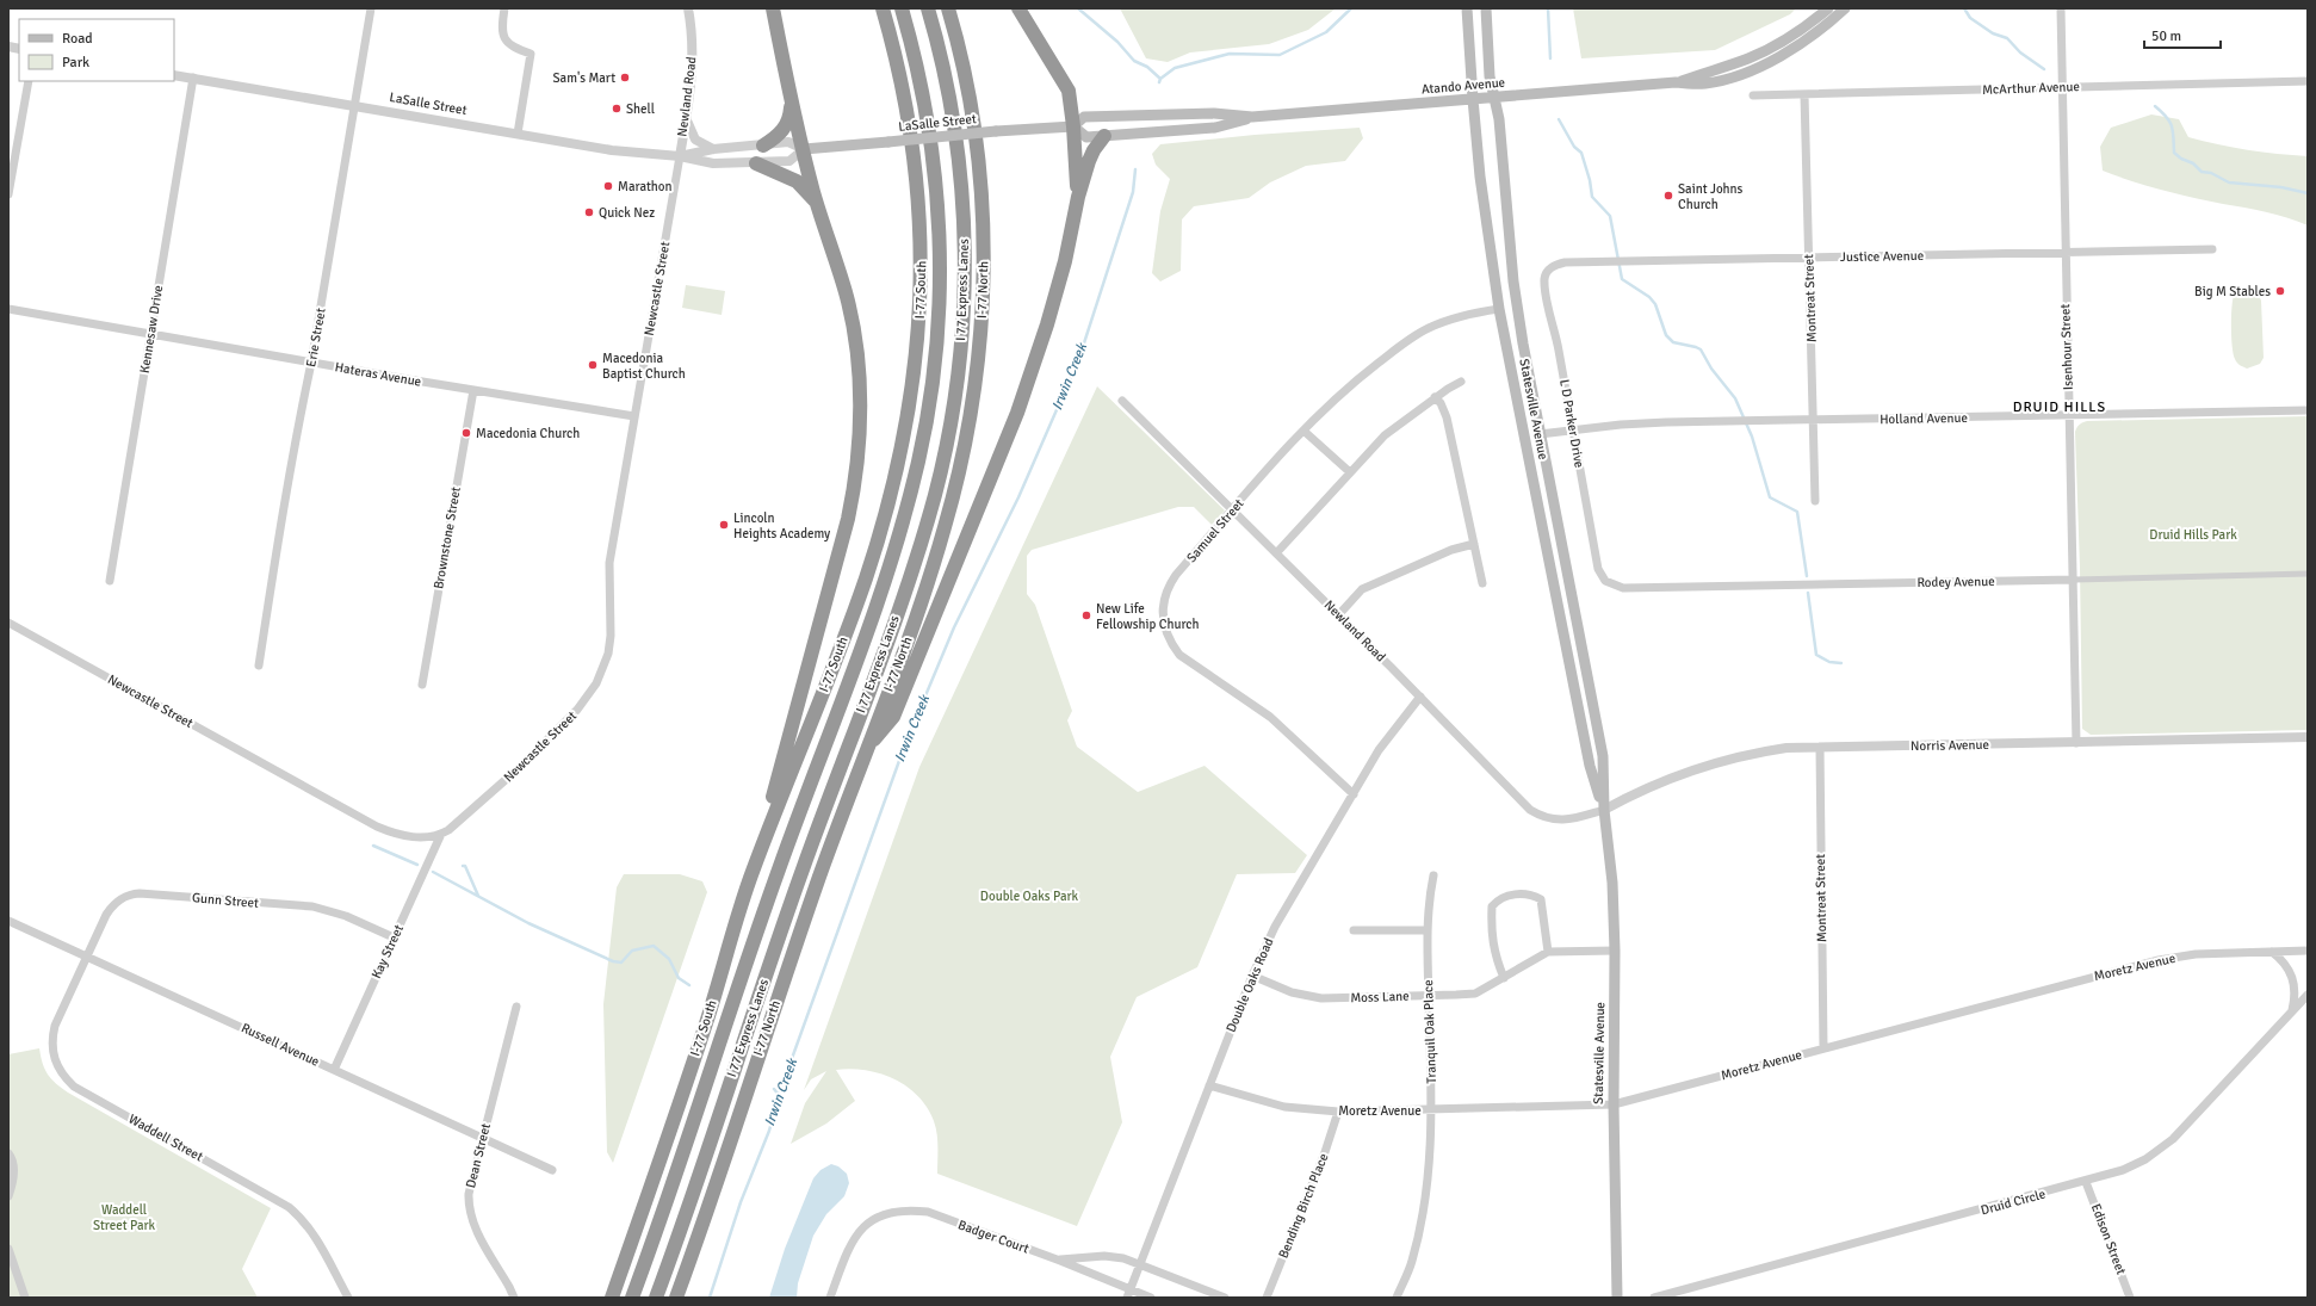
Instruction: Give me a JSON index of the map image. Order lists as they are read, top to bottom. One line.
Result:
{"streets":{"highway":["I-77 South","I 77 Express Lanes","I-77 North"],"main road":["Atando Avenue","LaSalle Street","Statesville Avenue"],"street":["McArthur Avenue","Newland Road","Justice Avenue","Newcastle Street","Montreat Street","Kennesaw Drive","Erie Street","Isenhour Street","Hateras Avenue","Holland Avenue","L D Parker Drive","Samuel Street","Brownstone Street","Rodey Avenue","Norris Avenue","Gunn Street","Kay Street","Moretz Avenue","Double Oaks Road","Moss Lane","Tranquil Oak Place","Russell Avenue","Waddell Street","Dean Street","Druid Circle","Bending Birch Place","Badger Court","Edison Street"]},"crossings":[["Atando Avenue","LaSalle Street"],["Atando Avenue","Statesville Avenue"],["McArthur Avenue","Montreat Street"],["McArthur Avenue","Isenhour Street"],["Newland Road","LaSalle Street"],["Newland Road","Newcastle Street"],["Newland Road","Statesville Avenue"],["Newland Road","Samuel Street"],["Newland Road","Norris Avenue"],["Newland Road","Double Oaks Road"],["LaSalle Street","Newcastle Street"],["LaSalle Street","Kennesaw Drive"],["LaSalle Street","Erie Street"],["Justice Avenue","Montreat Street"],["Justice Avenue","Isenhour Street"],["Justice Avenue","L D Parker Drive"],["Newcastle Street","Hateras Avenue"],["Newcastle Street","Kay Street"],["Montreat Street","Holland Avenue"],["Montreat Street","Norris Avenue"],["Montreat Street","Moretz Avenue"],["Kennesaw Drive","Hateras Avenue"],["Erie Street","Hateras Avenue"],["Isenhour Street","Holland Avenue"],["Isenhour Street","Rodey Avenue"],["Isenhour Street","Norris Avenue"],["Hateras Avenue","Brownstone Street"],["Statesville Avenue","Holland Avenue"],["Statesville Avenue","Samuel Street"],["Statesville Avenue","Norris Avenue"],["Statesville Avenue","Moretz Avenue"],["Holland Avenue","L D Parker Drive"],["L D Parker Drive","Rodey Avenue"],["Samuel Street","Double Oaks Road"],["Gunn Street","Kay Street"],["Gunn Street","Russell Avenue"],["Gunn Street","Waddell Street"],["Kay Street","Russell Avenue"],["Moretz Avenue","Double Oaks Road"],["Moretz Avenue","Tranquil Oak Place"],["Moretz Avenue","Bending Birch Place"],["Double Oaks Road","Moss Lane"],["Double Oaks Road","Badger Court"],["Moss Lane","Tranquil Oak Place"],["Russell Avenue","Waddell Street"],["Russell Avenue","Dean Street"],["Druid Circle","Edison Street"]],"districts":["DRUID HILLS"],"water":["Irwin Creek"],"parks":["Druid Hills Park","Double Oaks Park","Waddell Street Park"],"places":["Sam's Mart","Shell","Marathon","Saint Johns Church","Quick Nez","Big M Stables","Macedonia Baptist Church","Macedonia Church","Lincoln Heights Academy","New Life Fellowship Church"],"legend":["Road","Park"],"scale_bar":"50 m"}
